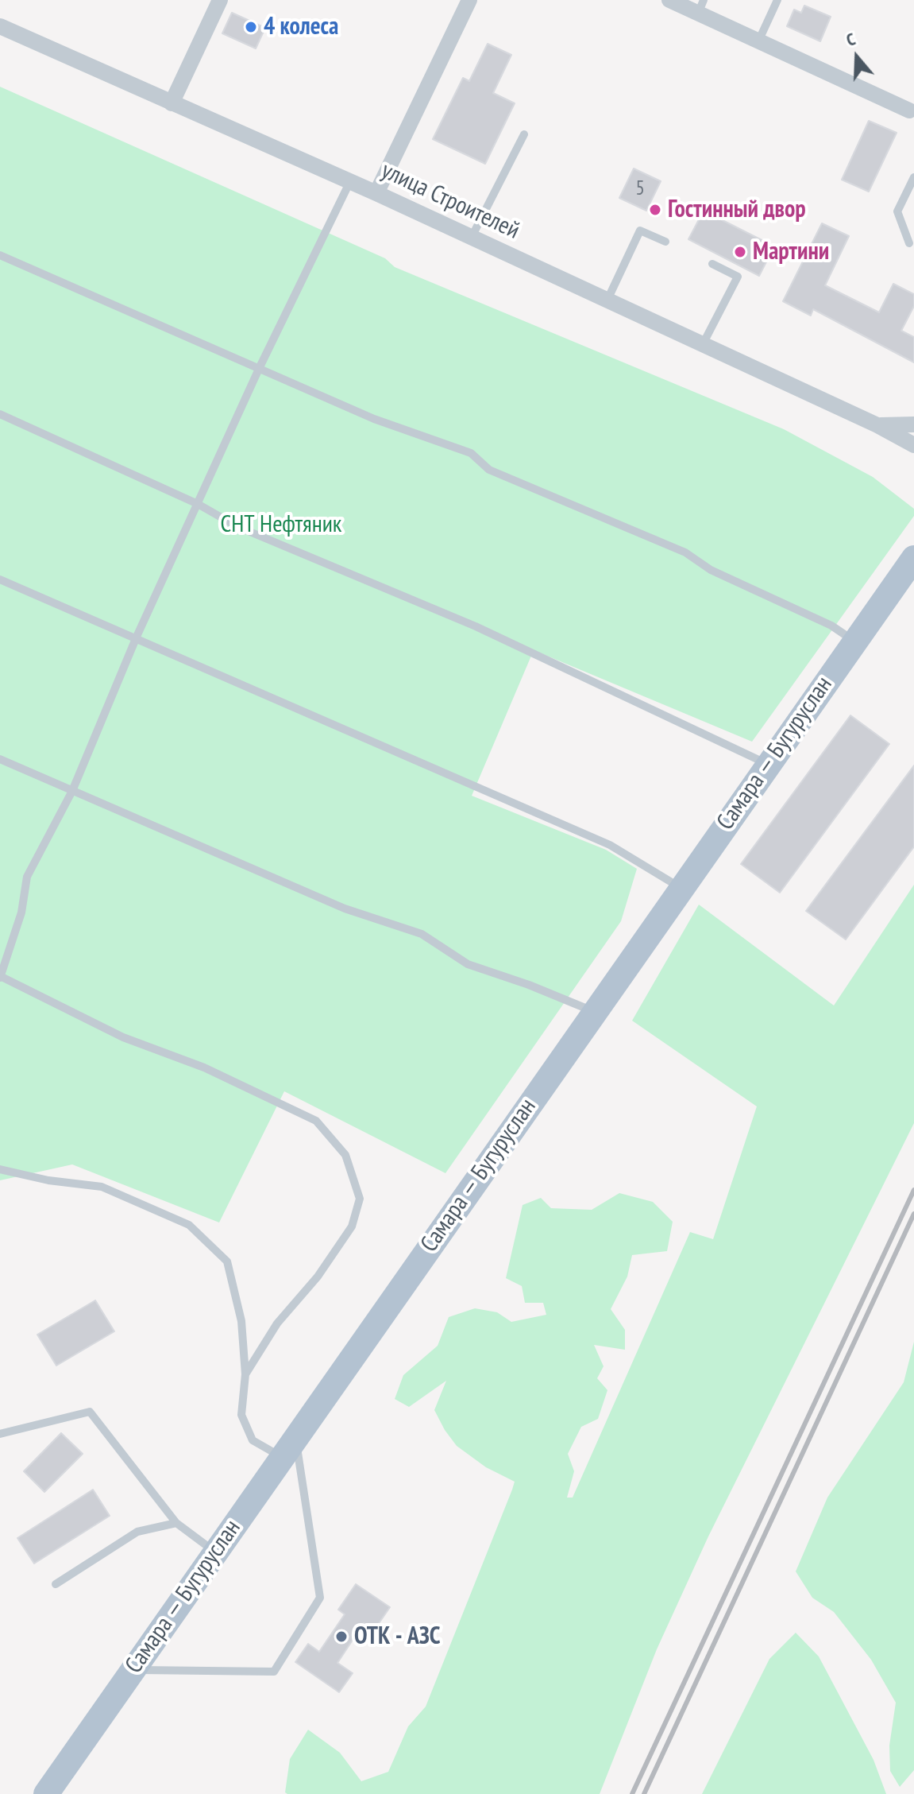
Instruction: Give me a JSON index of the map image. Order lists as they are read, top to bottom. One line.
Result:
{"streets":{"main road":["Самара — Бугуруслан"],"street":["улица Строителей"]},"parks":["СНТ Нефтяник"],"places":["4 колеса","Гостинный двор","Мартини","ОТК - АЗС"],"house_numbers":["5"],"north":"top"}
